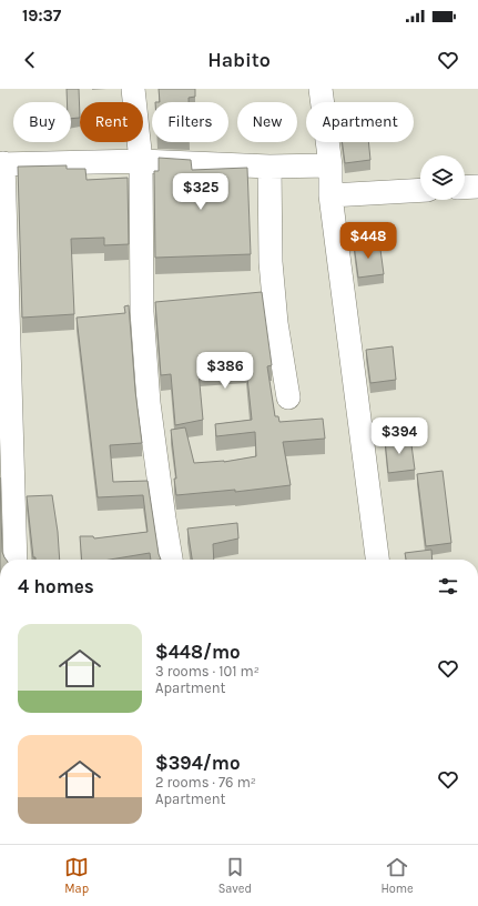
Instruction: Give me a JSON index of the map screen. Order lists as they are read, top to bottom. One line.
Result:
{"page":{"status":"19:37","header":"Habito","chip":["Buy","Rent","Filters","New","Apartment"],"price":["$325","$448","$386","$394"],"heading":"4 homes","list":[{"name":"$448/mo","note":"3 rooms · 101 m² · Apartment"},{"name":"$394/mo","note":"2 rooms · 76 m² · Apartment"}],"tabs":["Map","Saved","Home"]}}
